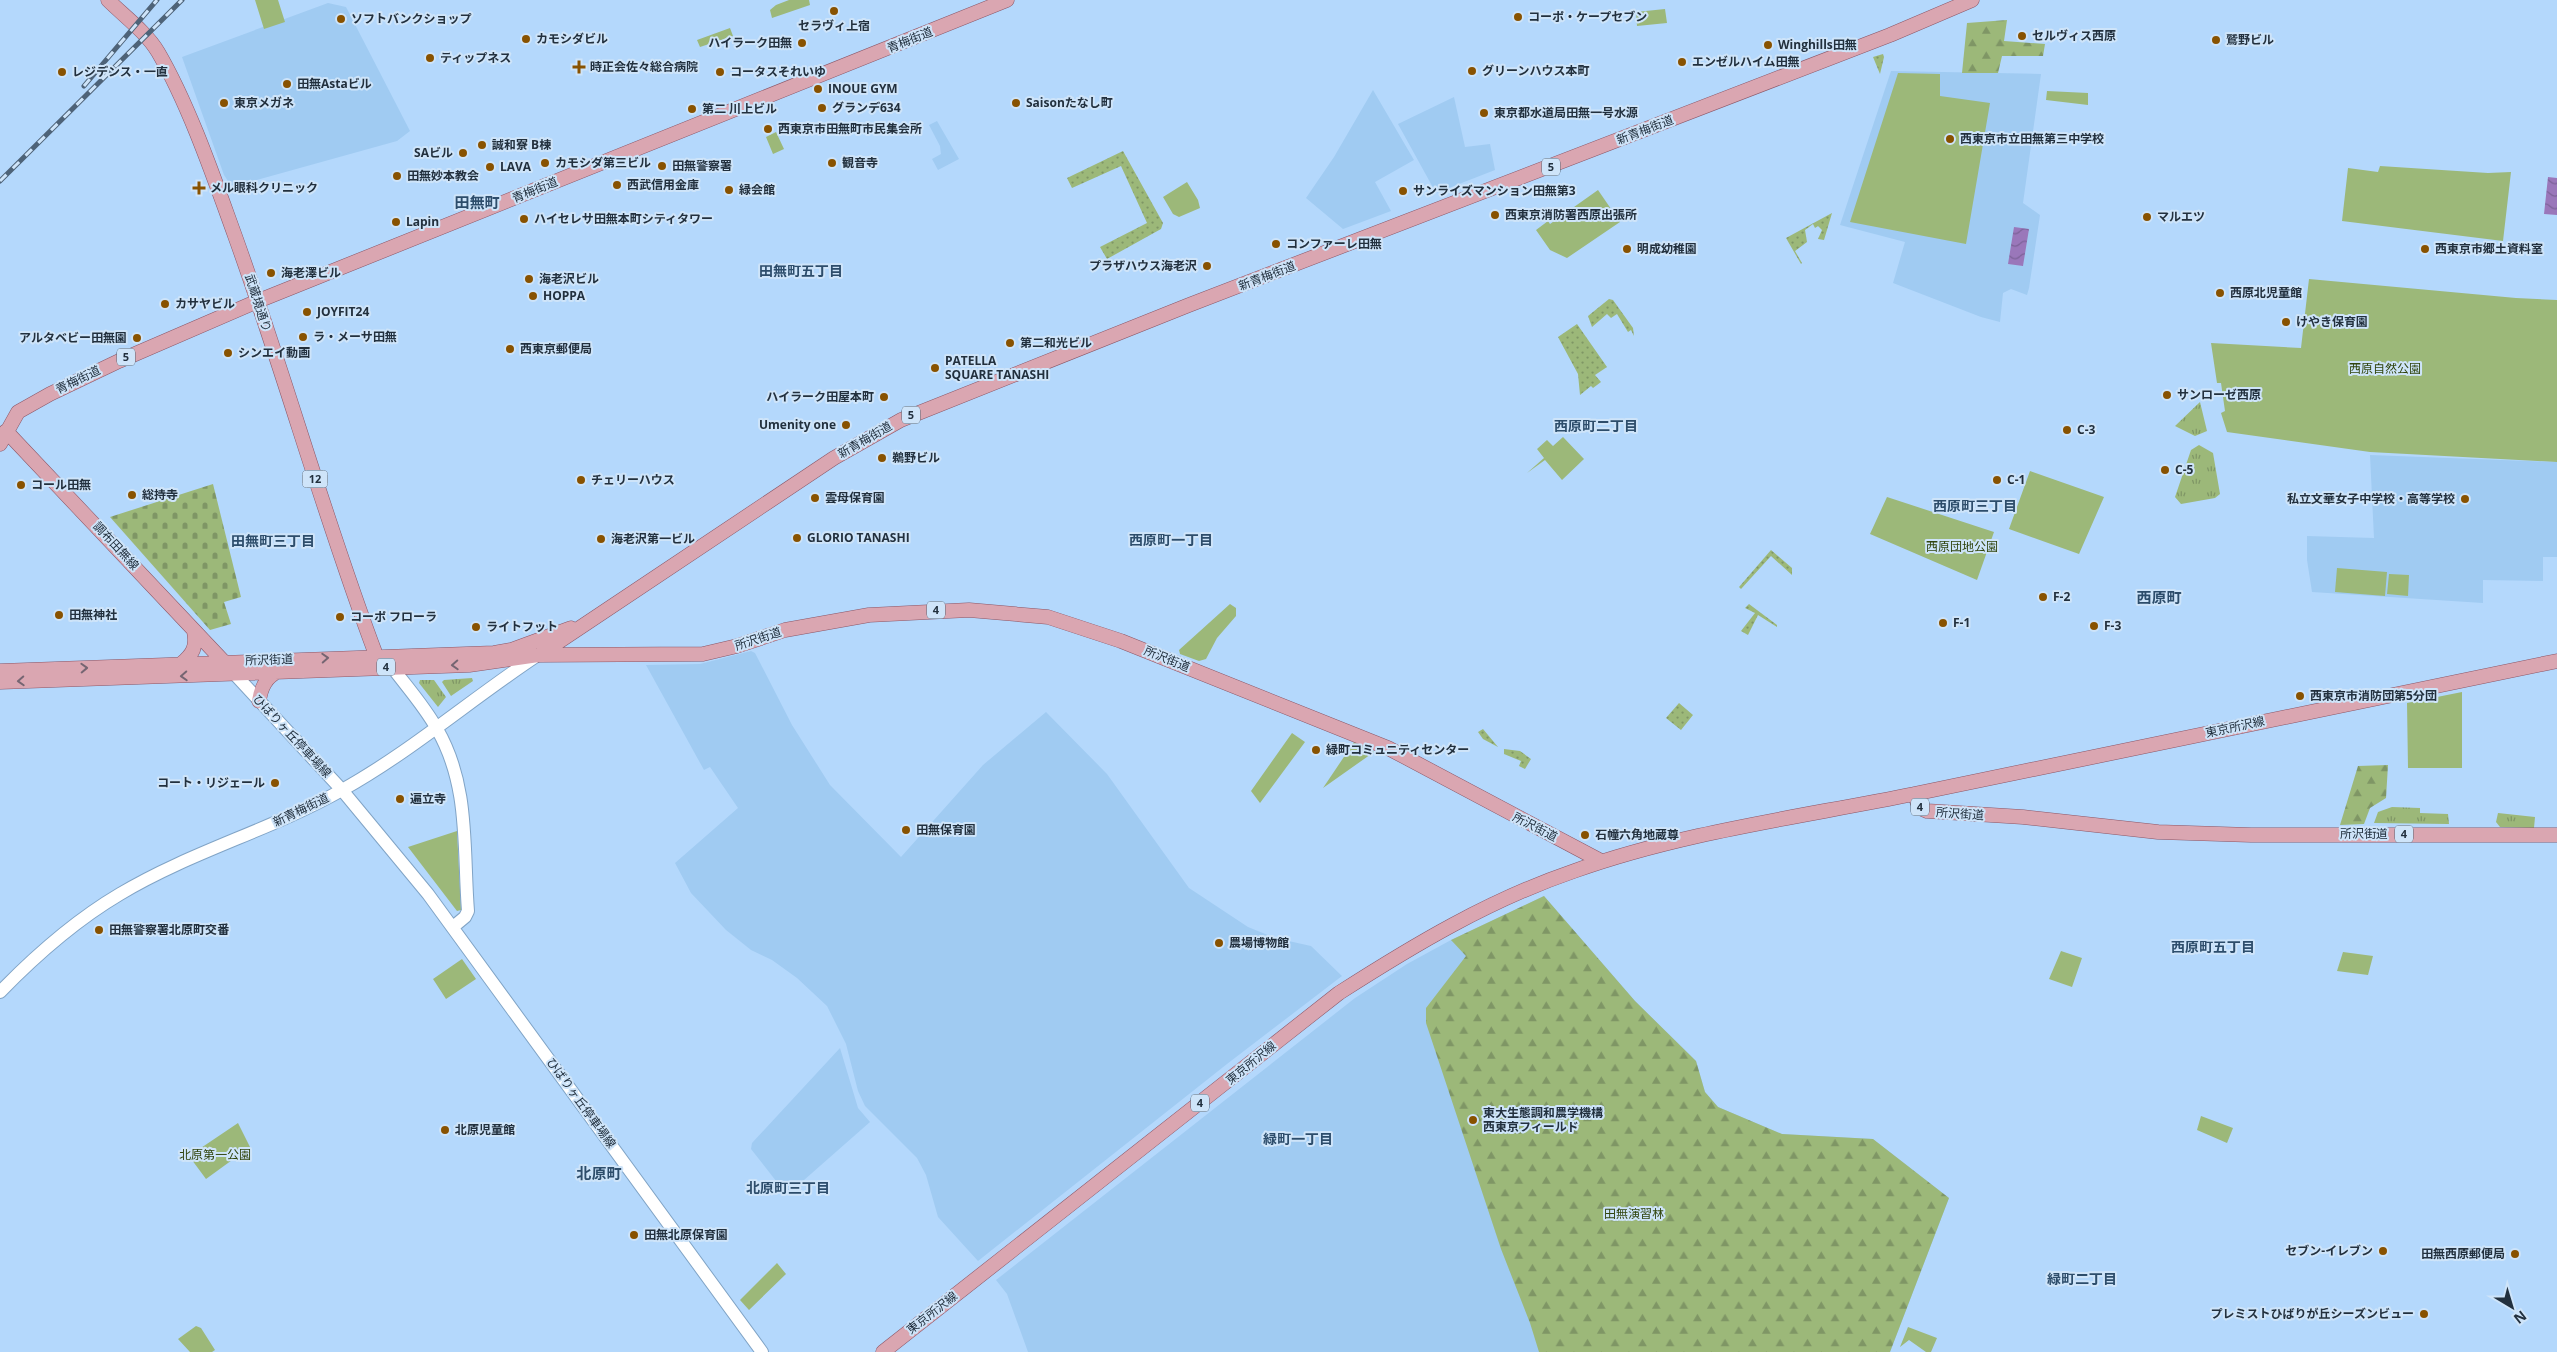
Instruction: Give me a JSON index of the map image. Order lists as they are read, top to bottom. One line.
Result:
{"streets":{"main road":["青梅街道","新青梅街道","5","武蔵境通り","12","調布田無線","4","所沢街道","東京所沢線","ひばりヶ丘停車場線"]},"crossings":[["青梅街道","武蔵境通り"],["青梅街道","調布田無線"],["新青梅街道","所沢街道"],["新青梅街道","ひばりヶ丘停車場線"],["武蔵境通り","所沢街道"],["調布田無線","所沢街道"],["調布田無線","ひばりヶ丘停車場線"],["4","所沢街道"],["4","東京所沢線"],["所沢街道","東京所沢線"],["所沢街道","ひばりヶ丘停車場線"]],"districts":["田無町","田無町五丁目","西原町二丁目","西原町三丁目","西原町一丁目","田無町三丁目","西原町","西原町五丁目","緑町一丁目","北原町","北原町三丁目","緑町二丁目"],"parks":["西原自然公園","西原団地公園","北原第一公園","田無演習林"],"places":{"other":["セラヴィ上宿","コーポ・ケープセブン","ソフトバンクショップ","セルヴィス西原","カモシダビル","鷲野ビル","ハイラーク田無","Winghills田無","ティップネス","エンゼルハイム田無","グリーンハウス本町","レジデンス・一直","コータスそれいゆ","田無Astaビル","INOUE GYM","東京メガネ","Saisonたなし町","グランデ634","第二 川上ビル","東京都水道局田無一号水源","西東京市田無町市民集会所","西東京市立田無第三中学校","誠和寮 B棟","SAビル","カモシダ第三ビル","観音寺","田無警察署","LAVA","田無妙本教会","西武信用金庫","緑会館","サンライズマンション田無第3","西東京消防署西原出張所","マルエツ","ハイセレサ田無本町シティタワー","Lapin","コンファーレ田無","明成幼稚園","西東京市郷土資料室","プラザハウス海老沢","海老澤ビル","海老沢ビル","西原北児童館","HOPPA","カサヤビル","JOYFIT24","けやき保育園","ラ・メーサ田無","アルタベビー田無園","第二和光ビル","西東京郵便局","シンエイ動画","PATELLA SQUARE TANASHI","サンローゼ西原","ハイラーク田屋本町","Umenity one","C-3","鵜野ビル","C-5","チェリーハウス","C-1","コール田無","総持寺","雲母保育園","私立文華女子中学校・高等学校","GLORIO TANASHI","海老沢第一ビル","F-2","田無神社","コーポ フローラ","F-1","F-3","ライトフット","西東京市消防団第5分団","緑町コミュニティセンター","コート・リジェール","遍立寺","田無保育園","石幢六角地蔵尊","田無警察署北原町交番","農場博物館","東大生態調和農学機構 西東京フィールド","北原児童館","田無北原保育園","セブン-イレブン","田無西原郵便局","プレミストひばりが丘シーズンビュー"],"health":["時正会佐々総合病院","メル眼科クリニック"]},"north":"bottom right"}
